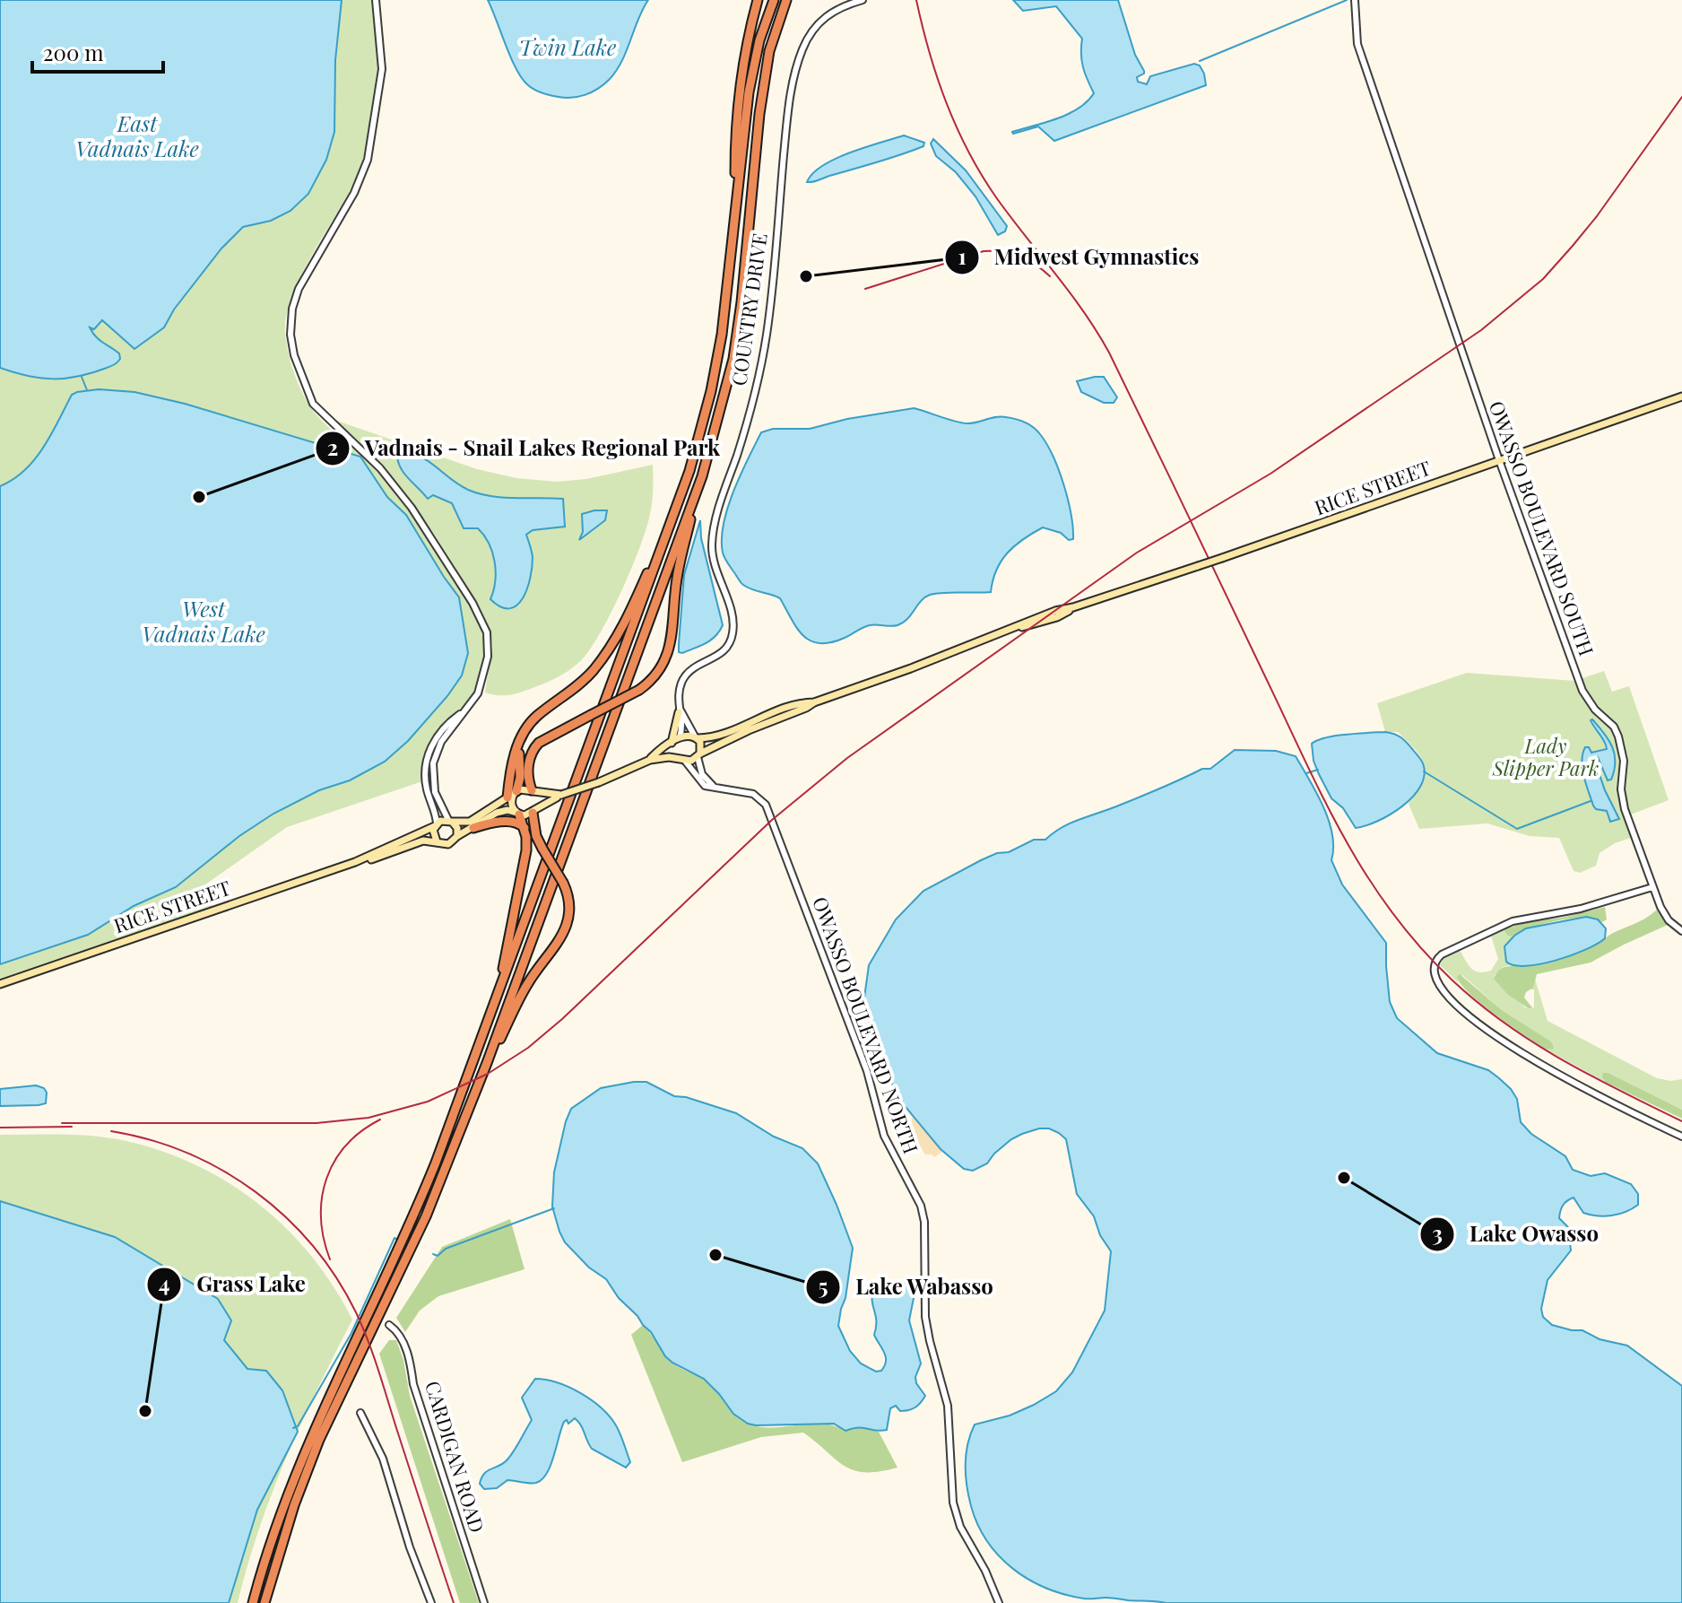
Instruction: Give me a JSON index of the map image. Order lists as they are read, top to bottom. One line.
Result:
{"streets":{"main road":["RICE STREET"],"street":["COUNTRY DRIVE","OWASSO BOULEVARD SOUTH","OWASSO BOULEVARD NORTH","CARDIGAN ROAD"]},"crossings":[["RICE STREET","OWASSO BOULEVARD SOUTH"]],"water":["Twin Lake","East Vadnais Lake","West Vadnais Lake"],"parks":["Lady Slipper Park"],"places":["Midwest Gymnastics","Vadnais - Snail Lakes Regional Park","Lake Owasso","Lake Wabasso","Grass Lake"],"scale_bar":"200 m"}
